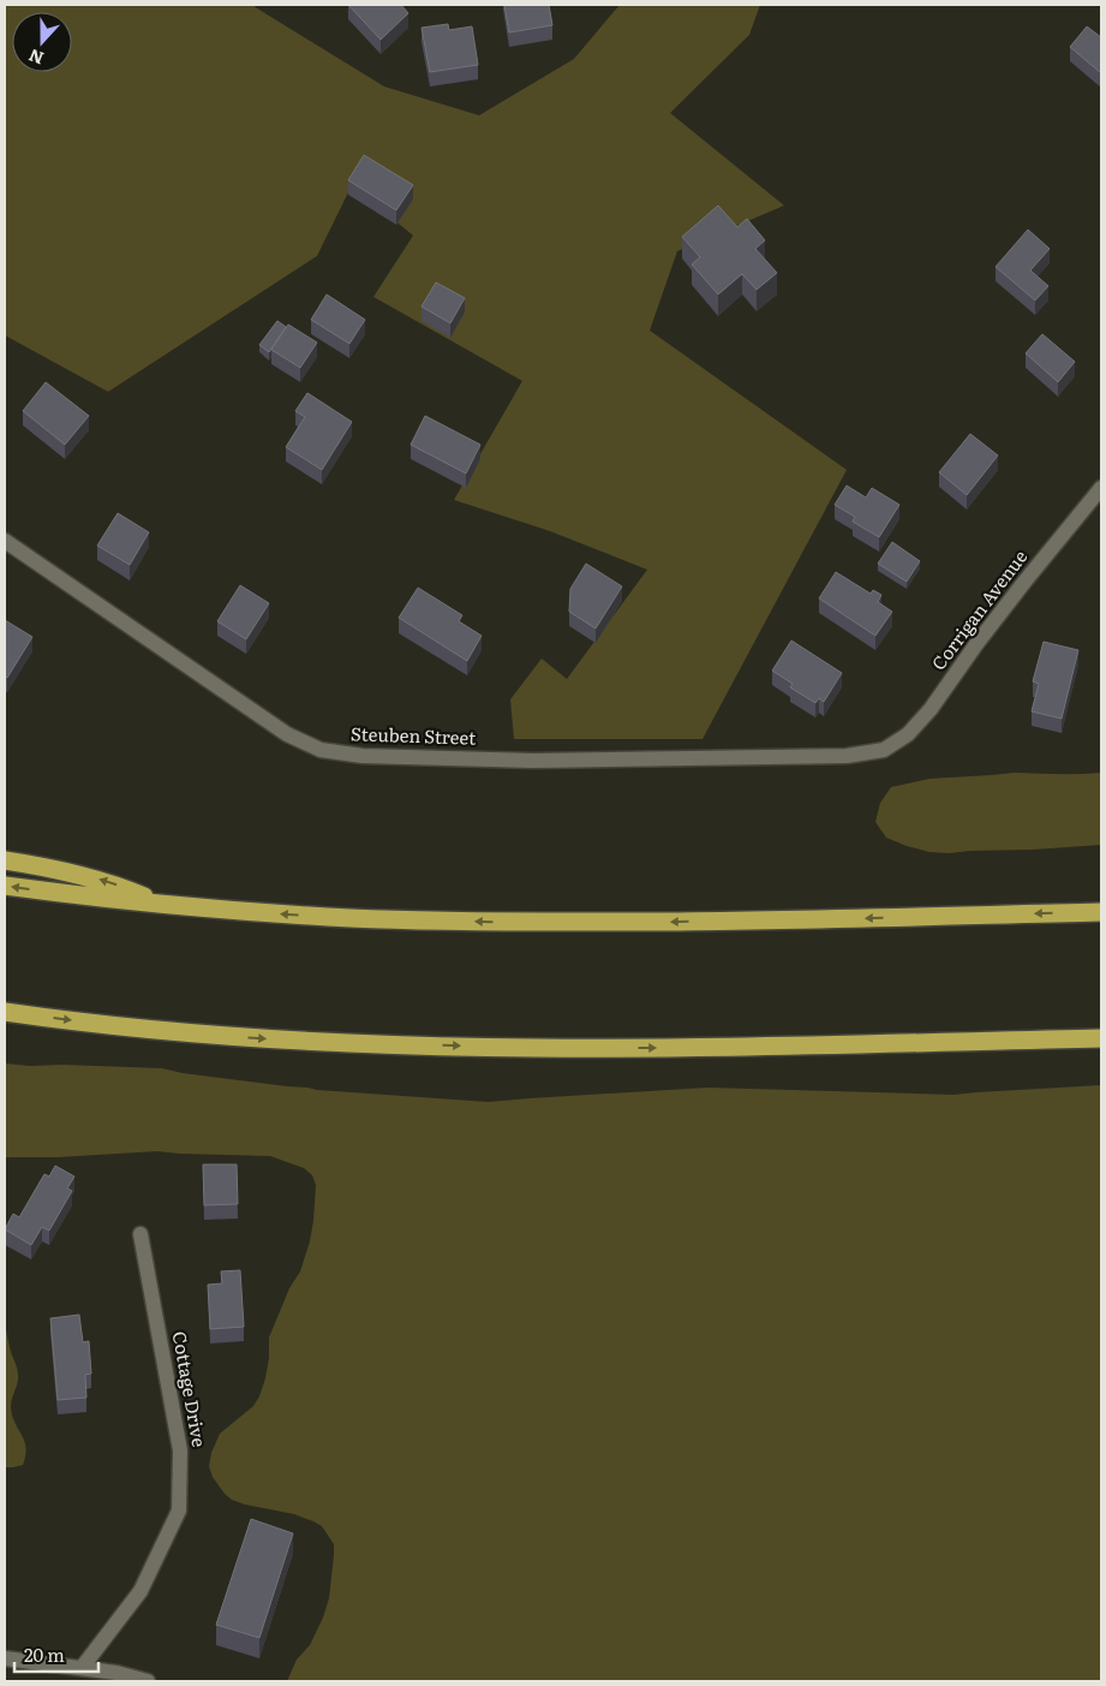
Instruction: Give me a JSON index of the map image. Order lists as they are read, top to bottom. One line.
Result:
{"streets":{"street":["Corrigan Avenue","Steuben Street","Cottage Drive"]},"crossings":[["Corrigan Avenue","Steuben Street"]],"scale_bar":"20 m","north":"bottom"}
